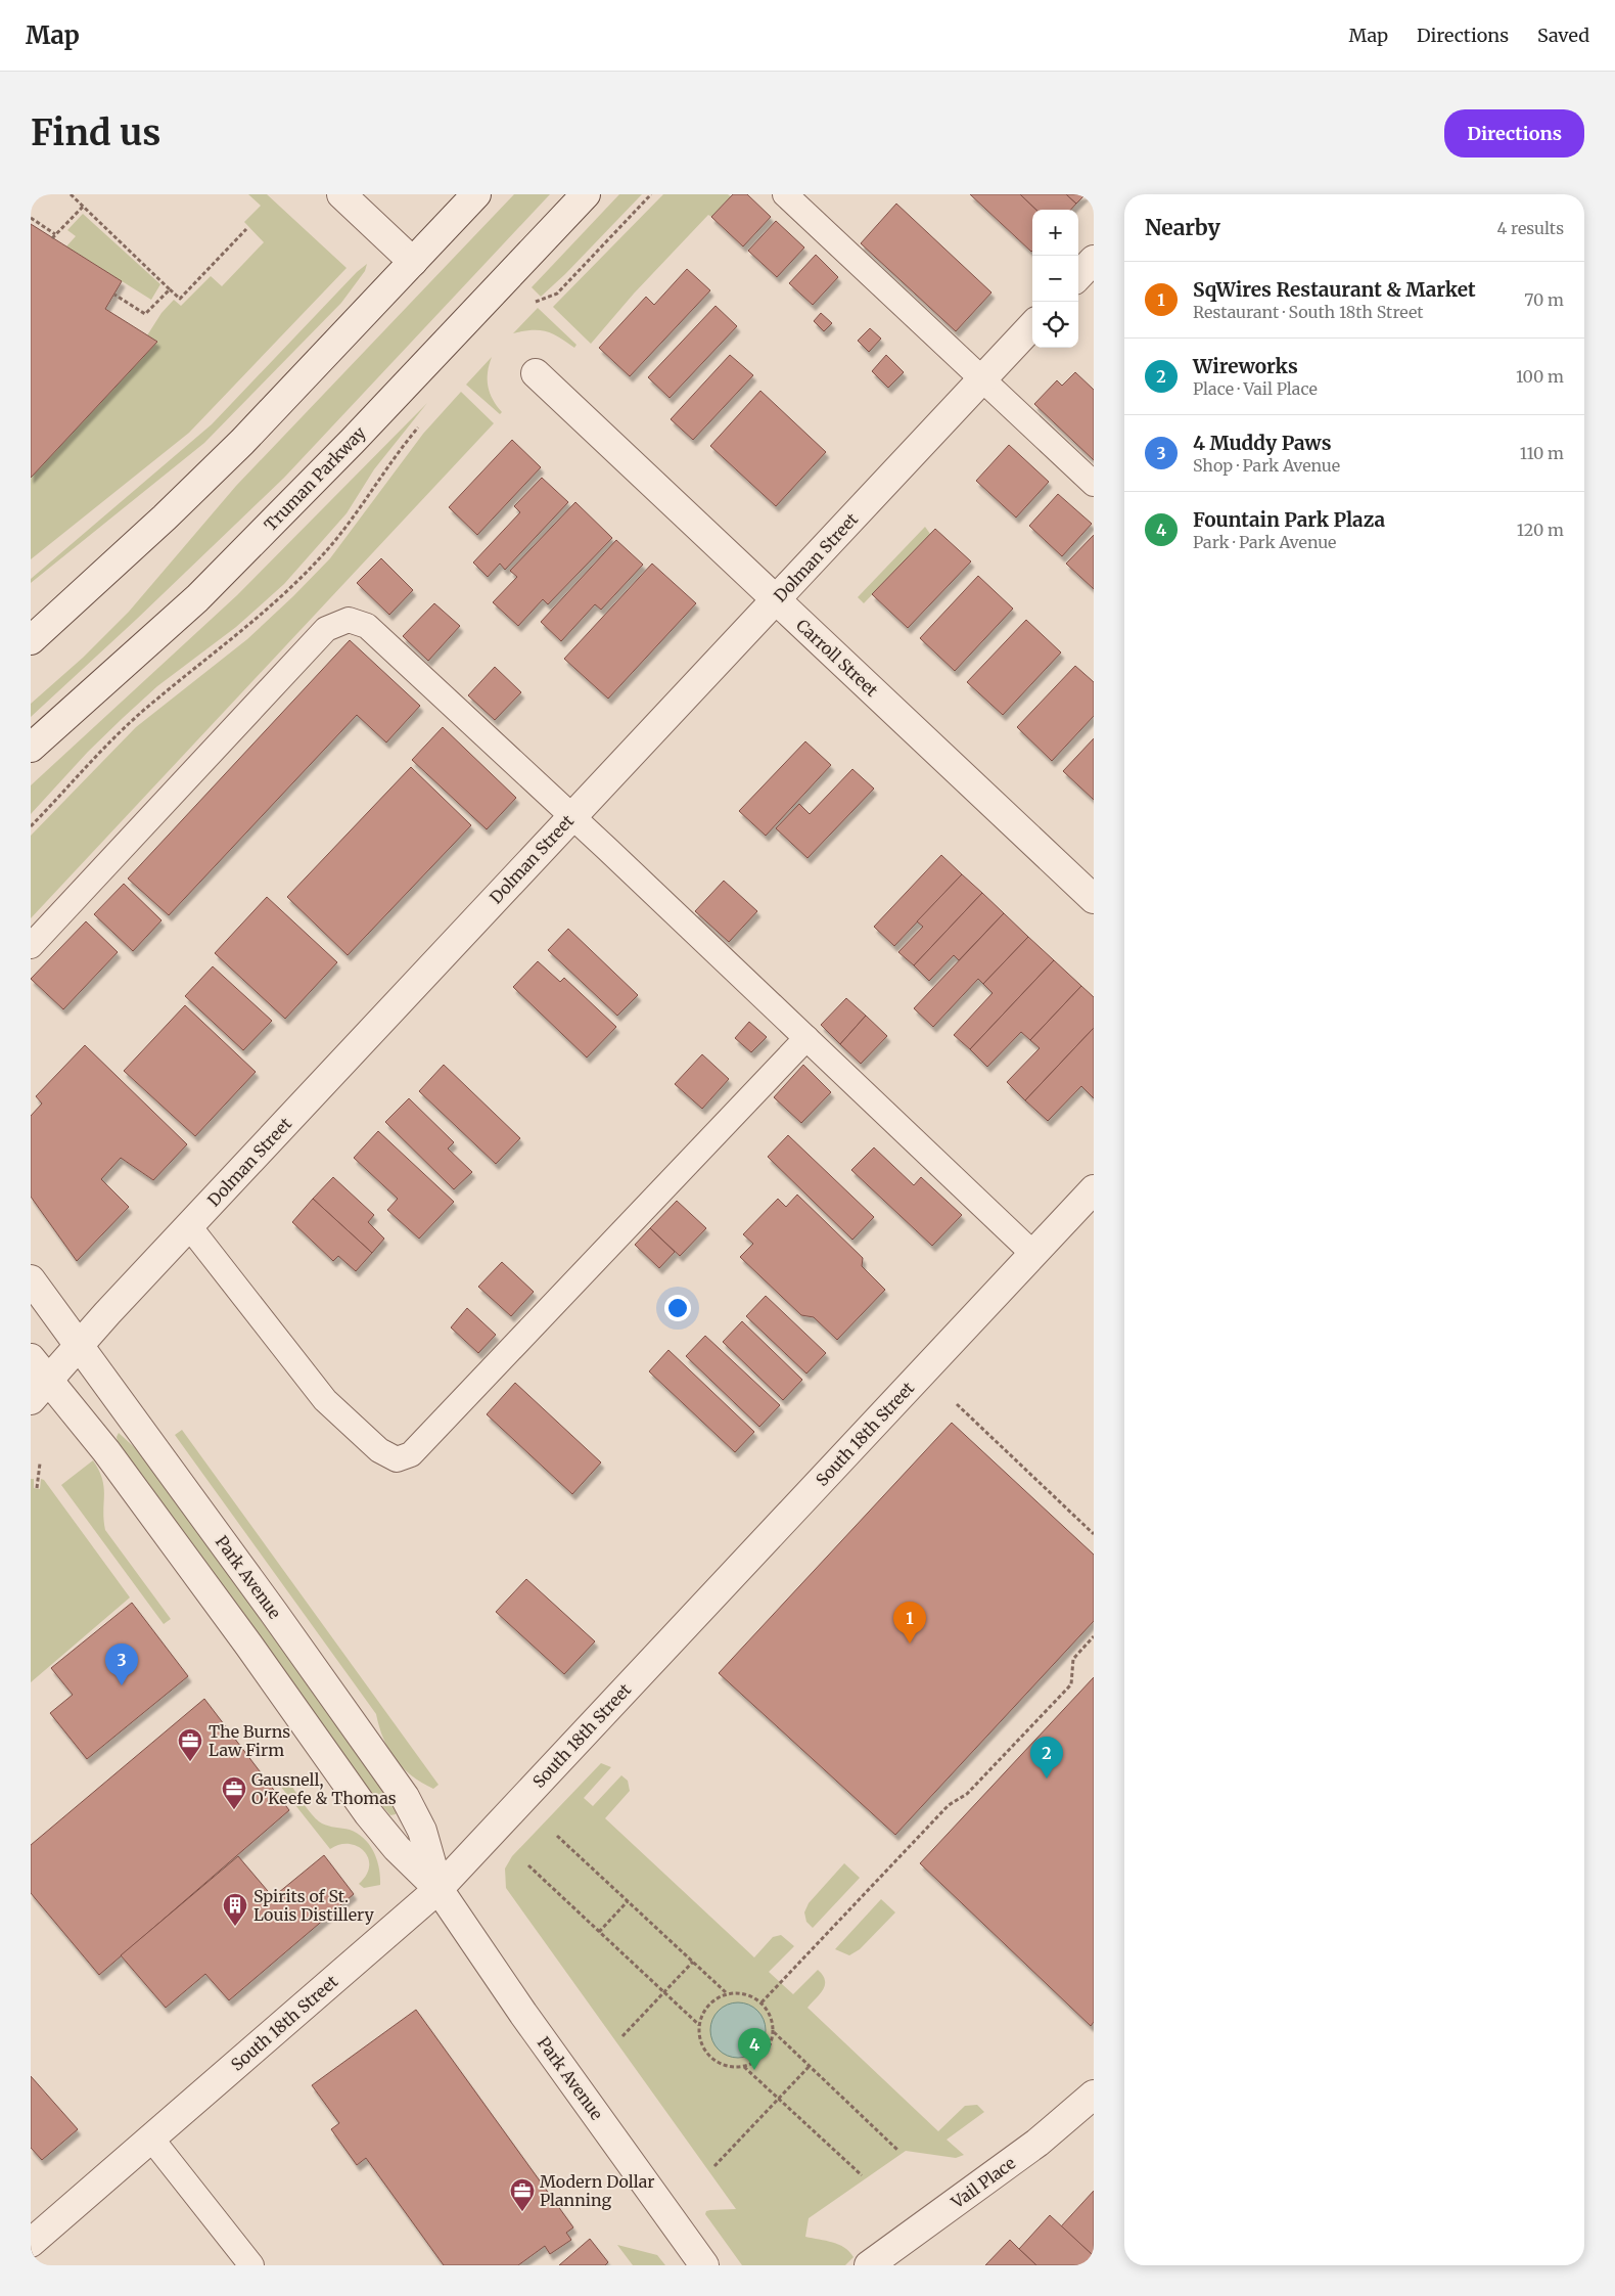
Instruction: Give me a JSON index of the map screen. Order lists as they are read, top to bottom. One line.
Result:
{"streets":{"street":["Truman Parkway","Dolman Street","Carroll Street","South 18th Street","Park Avenue","Vail Place"]},"crossings":[["Dolman Street","Carroll Street"],["Dolman Street","Park Avenue"],["South 18th Street","Park Avenue"]],"places":{"office":["The Burns Law Firm","Gausnell, O'Keefe & Thomas","Modern Dollar Planning"],"building":["Spirits of St. Louis Distillery"]},"page":{"header":"Map","nav":["Map","Directions","Saved"],"buttons":"Directions","title":"Find us","heading":["Nearby","4 results"],"map_buttons":["+","−"],"list":[{"mark":"1","name":"SqWires Restaurant & Market","note":"Restaurant · South 18th Street","value":"70 m"},{"mark":"2","name":"Wireworks","note":"Place · Vail Place","value":"100 m"},{"mark":"3","name":"4 Muddy Paws","note":"Shop · Park Avenue","value":"110 m"},{"mark":"4","name":"Fountain Park Plaza","note":"Park · Park Avenue","value":"120 m"}],"pins":["1","3","2","4"]}}
